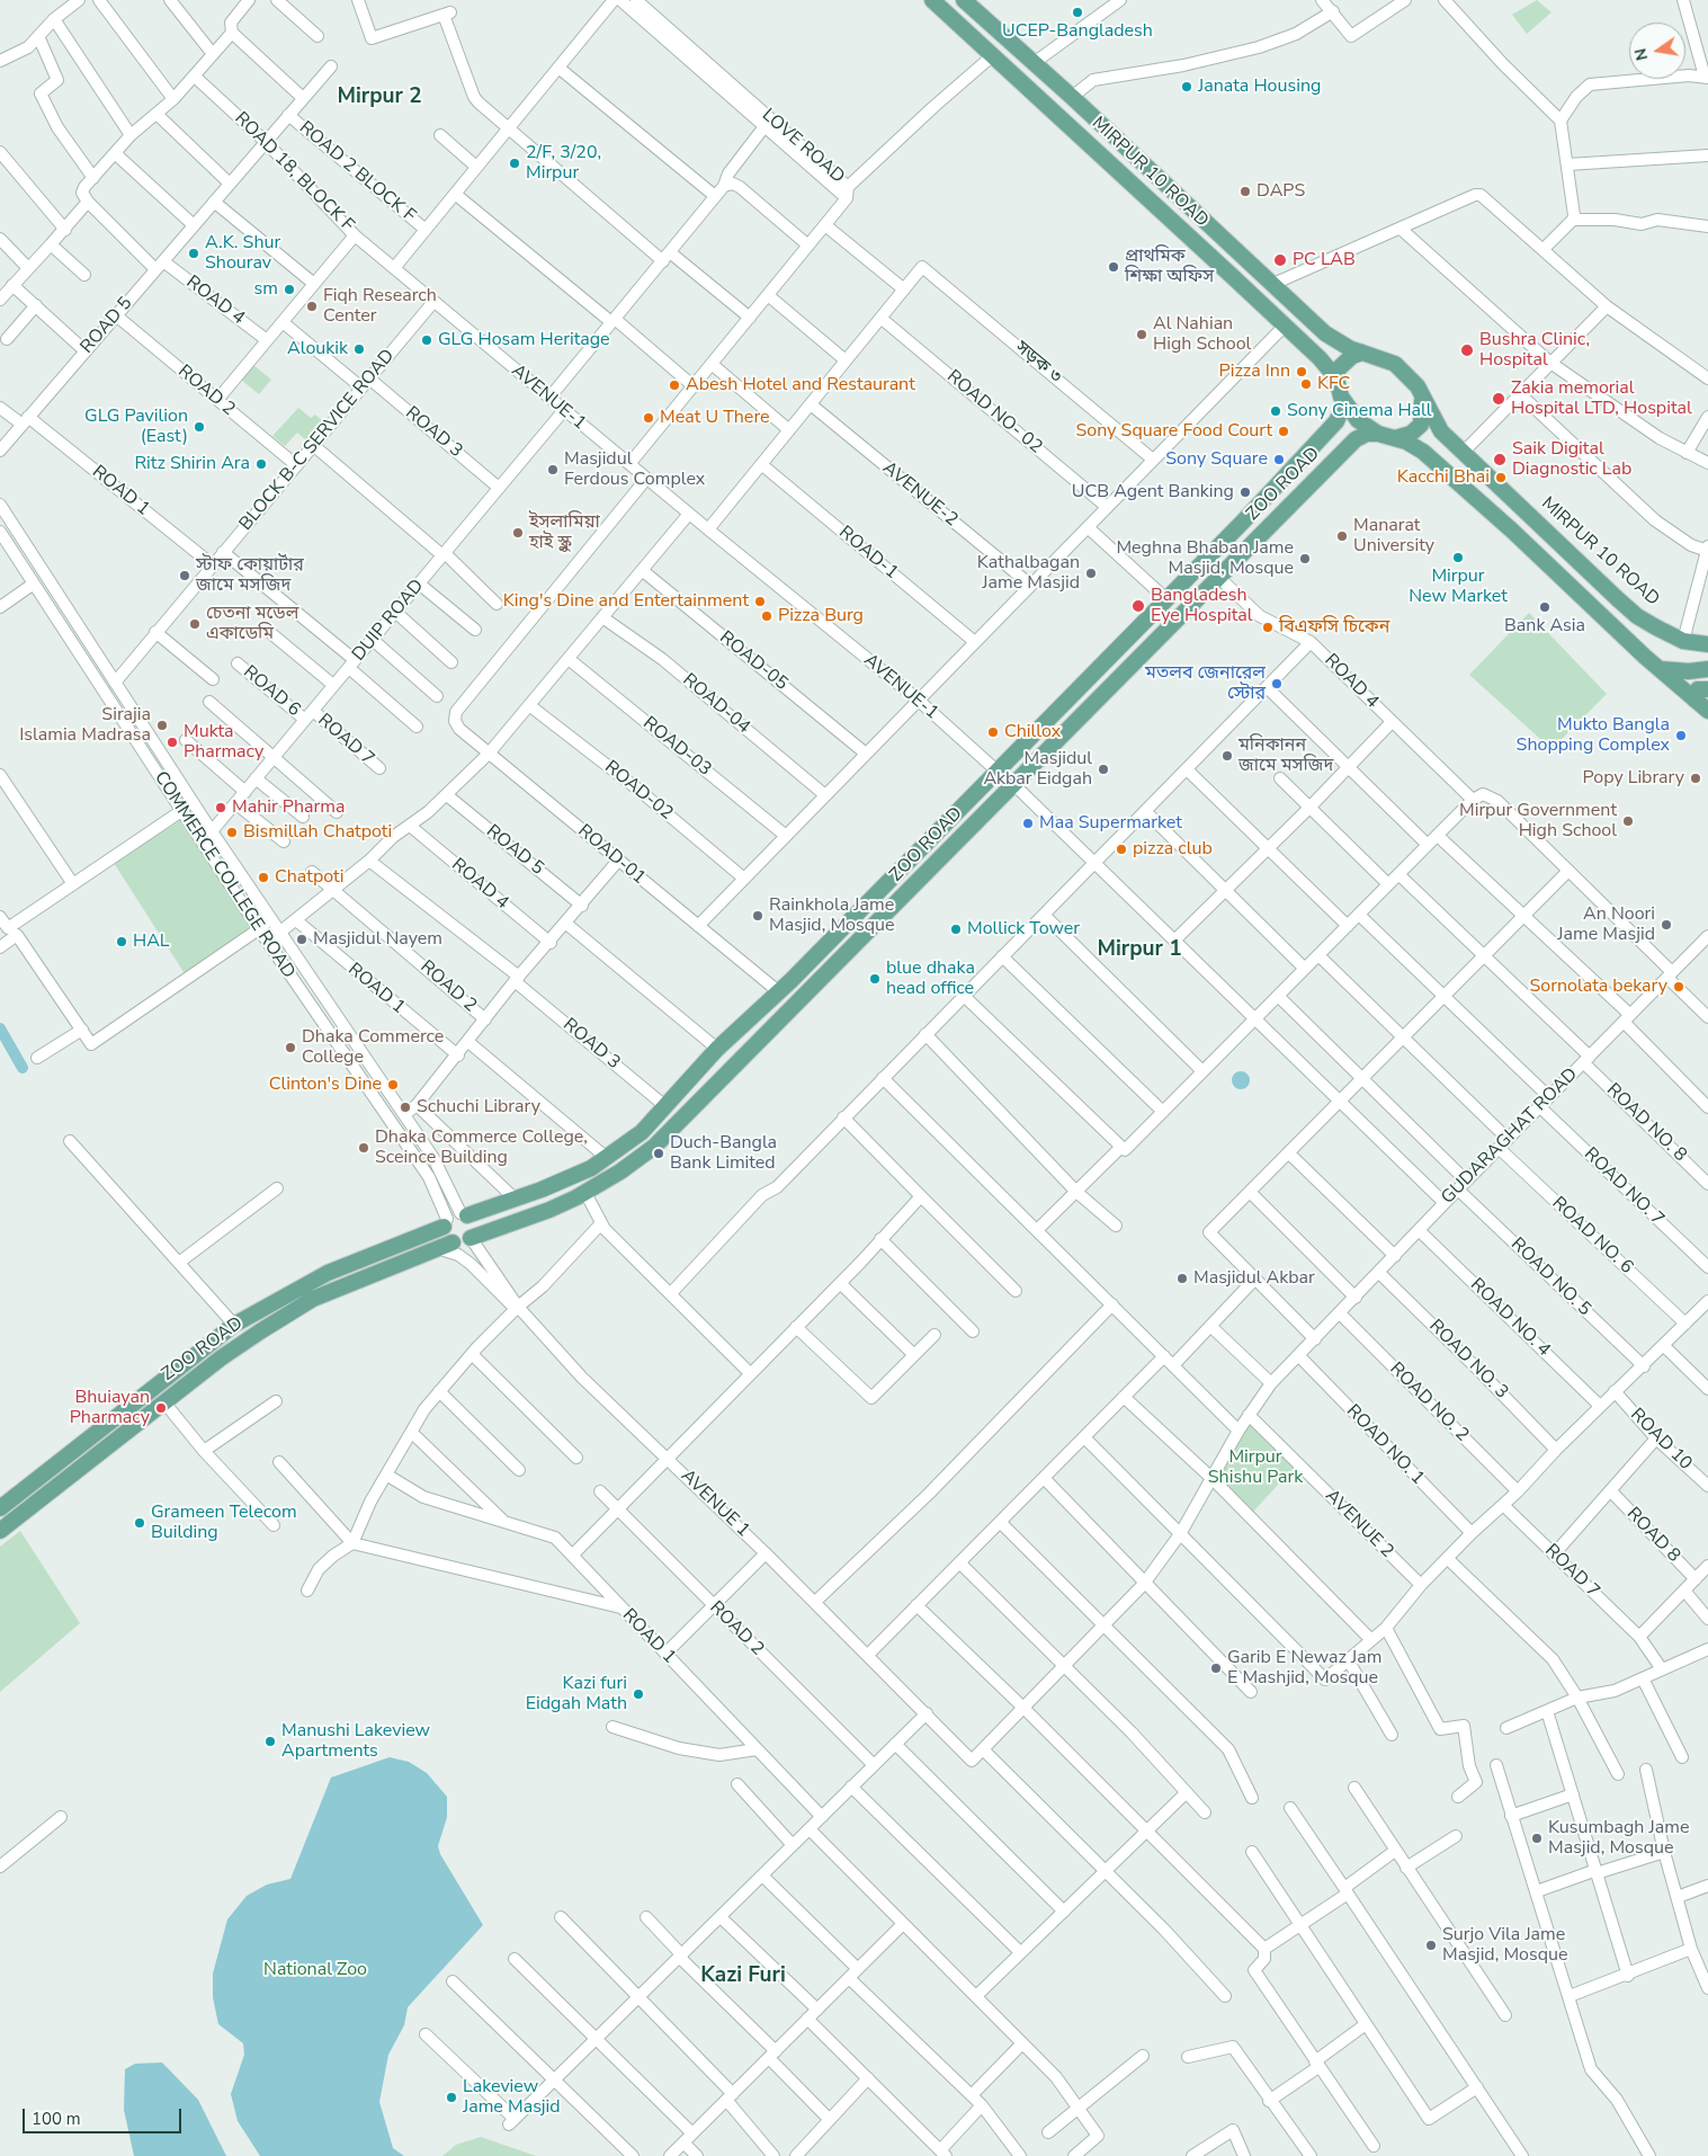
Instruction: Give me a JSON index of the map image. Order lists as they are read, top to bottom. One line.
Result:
{"streets":{"main road":["MIRPUR 10 ROAD","ZOO ROAD"],"street":["LOVE ROAD","ROAD 18, BLOCK F","ROAD 2 BLOCK F","ROAD 4","ROAD 5","সড়ক ৩","ROAD 2","AVENUE-1","ROAD NO- 02","ROAD 3","BLOCK B-C SERVICE ROAD","ROAD 1","AVENUE-2","ROAD-1","DUIP ROAD","ROAD-05","ROAD 6","ROAD-04","ROAD 7","ROAD-03","ROAD-02","ROAD-01","COMMERCE COLLEGE ROAD","ROAD NO. 8","GUDARAGHAT ROAD","ROAD NO. 7","ROAD NO. 6","ROAD NO. 5","ROAD NO. 4","ROAD NO. 3","ROAD NO. 2","ROAD 10","ROAD NO. 1","AVENUE 1","AVENUE 2","ROAD 8"]},"crossings":[["LOVE ROAD","MIRPUR 10 ROAD"],["ROAD 18, BLOCK F","ROAD 5"],["ROAD 18, BLOCK F","AVENUE-1"],["ROAD 2 BLOCK F","ROAD 5"],["MIRPUR 10 ROAD","ZOO ROAD"],["ROAD 4","ROAD 5"],["ROAD 4","ZOO ROAD"],["ROAD 5","ROAD 2"],["ROAD 5","ROAD 1"],["ROAD 2","BLOCK B-C SERVICE ROAD"],["AVENUE-1","BLOCK B-C SERVICE ROAD"],["AVENUE-1","ZOO ROAD"],["AVENUE-1","DUIP ROAD"],["AVENUE-1","ROAD-01"],["ROAD 3","BLOCK B-C SERVICE ROAD"],["ROAD 3","ZOO ROAD"],["ROAD 3","DUIP ROAD"],["BLOCK B-C SERVICE ROAD","ROAD 1"],["BLOCK B-C SERVICE ROAD","COMMERCE COLLEGE ROAD"],["ZOO ROAD","ROAD-01"],["ZOO ROAD","COMMERCE COLLEGE ROAD"],["ZOO ROAD","AVENUE 1"],["DUIP ROAD","ROAD 6"],["DUIP ROAD","ROAD 7"],["DUIP ROAD","COMMERCE COLLEGE ROAD"],["ROAD 6","ROAD 7"],["ROAD NO. 8","GUDARAGHAT ROAD"],["GUDARAGHAT ROAD","ROAD NO. 7"],["GUDARAGHAT ROAD","ROAD NO. 6"],["GUDARAGHAT ROAD","ROAD NO. 5"],["GUDARAGHAT ROAD","ROAD NO. 4"],["GUDARAGHAT ROAD","ROAD NO. 3"],["GUDARAGHAT ROAD","ROAD NO. 2"],["GUDARAGHAT ROAD","ROAD NO. 1"],["GUDARAGHAT ROAD","AVENUE 1"],["GUDARAGHAT ROAD","AVENUE 2"]],"districts":["Mirpur 2","Mirpur 1","Kazi Furi"],"parks":["Mirpur Shishu Park","National Zoo"],"places":["UCEP-Bangladesh","Janata Housing","2/F, 3/20, Mirpur","DAPS","A.K. Shur Shourav","PC LAB","প্রাথমিক শিক্ষা অফিস","sm","Fiqh Research Center","Al Nahian High School","GLG Hosam Heritage","Aloukik","Bushra Clinic, Hospital","Pizza Inn","KFC","Abesh Hotel and Restaurant","Zakia memorial Hospital LTD, Hospital","Sony Cinema Hall","Meat U There","GLG Pavilion (East)","Sony Square Food Court","Sony Square","Saik Digital Diagnostic Lab","Ritz Shirin Ara","Masjidul Ferdous Complex","Kacchi Bhai","UCB Agent Banking","ইসলামিয়া হাই স্কুল","Manarat University","Mirpur New Market","Meghna Bhaban Jame Masjid, Mosque","Kathalbagan Jame Masjid","স্টাফ কোয়ার্টার জামে মসজিদ","King's Dine and Entertainment","Bangladesh Eye Hospital","Bank Asia","Pizza Burg","চেতনা মডেল একাডেমি","বিএফসি চিকেন","মতলব জেনারেল স্টোর","Sirajia Islamia Madrasa","Chillox","Mukto Bangla Shopping Complex","Mukta Pharmacy","মনিকানন জামে মসজিদ","Masjidul Akbar Eidgah","Popy Library","Mahir Pharma","Mirpur Government High School","Maa Supermarket","Bismillah Chatpoti","pizza club","Chatpoti","Rainkhola Jame Masjid, Mosque","An Noori Jame Masjid","Mollick Tower","Masjidul Nayem","HAL","blue dhaka head office","Sornolata bekary","Dhaka Commerce College","Clinton's Dine","Schuchi Library","Dhaka Commerce College, Sceince Building","Duch-Bangla Bank Limited","Masjidul Akbar","Bhuiayan Pharmacy","Grameen Telecom Building","Garib E Newaz Jam E Mashjid, Mosque","Kazi furi Eidgah Math","Manushi Lakeview Apartments","Kusumbagh Jame Masjid, Mosque","Surjo Vila Jame Masjid, Mosque","Lakeview Jame Masjid"],"scale_bar":"100 m","north":"left"}
